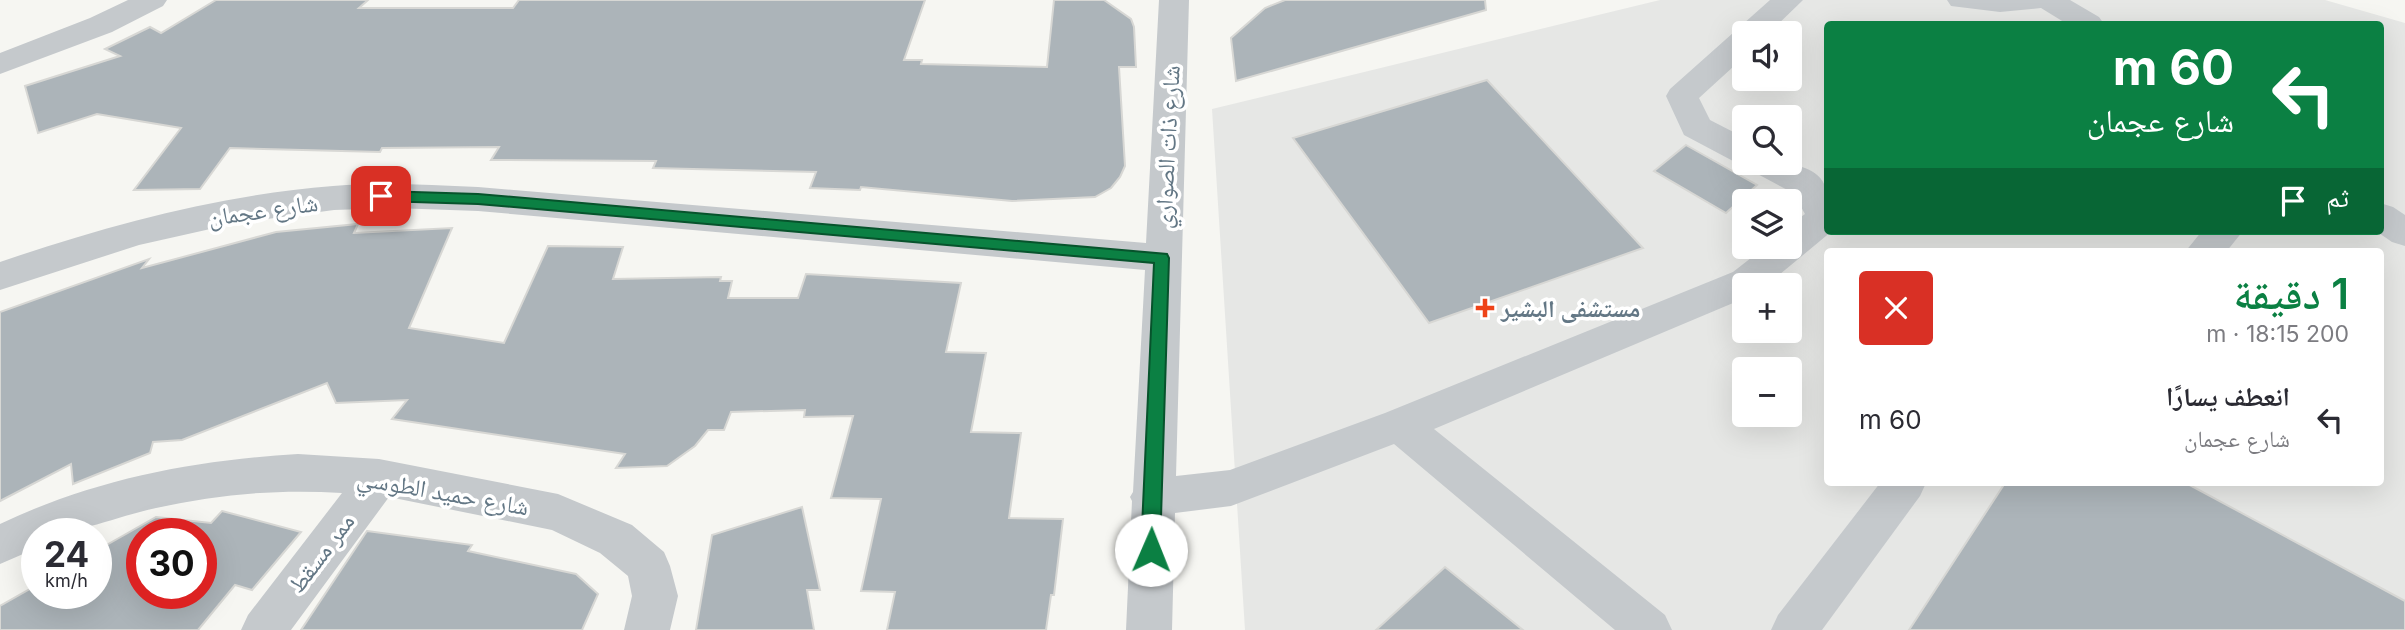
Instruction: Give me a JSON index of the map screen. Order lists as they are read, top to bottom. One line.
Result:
{"streets":{"street":["شارع ذات الصواري","شارع عجمان","شارع حميد الطوسي","ممر مسقط"]},"crossings":[["شارع ذات الصواري","شارع عجمان"],["شارع حميد الطوسي","ممر مسقط"]],"places":{"health":["مستشفى البشير"]},"page":{"map_buttons":["+","−"],"turn":["60 m","شارع عجمان"],"then":"ثم","heading":["1 دقيقة","200 m · 18:15"],"list":[{"name":"انعطف يسارًا","note":"شارع عجمان","value":"60 m"}],"speed":"24 km/h","limit":"30"}}
